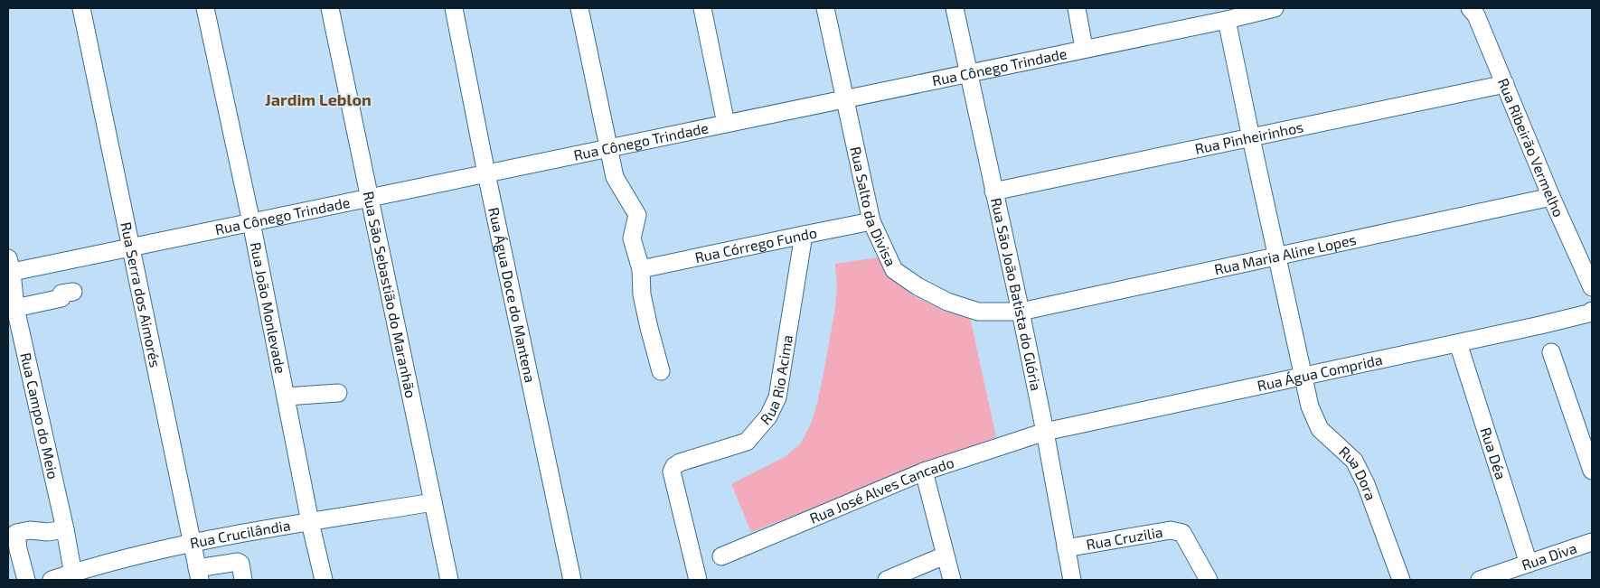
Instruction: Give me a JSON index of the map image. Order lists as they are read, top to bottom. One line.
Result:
{"streets":{"street":["Rua Cônego Trindade","Rua Pinheirinhos","Rua Ribeirão Vermelho","Rua Salto da Divisa","Rua Córrego Fundo","Rua Maria Aline Lopes","Rua Serra dos Aimorés","Rua São Sebastião do Maranhão","Rua São João Batista do Glória","Rua Água Doce do Mantena","Rua João Monlevade","Rua Água Comprida","Rua Rio Acima","Rua Campo do Meio","Rua Déa","Rua Dora","Rua José Alves Cancado","Rua Crucilândia","Rua Cruzilia","Rua Diva"]},"crossings":[["Rua Cônego Trindade","Rua Salto da Divisa"],["Rua Cônego Trindade","Rua Serra dos Aimorés"],["Rua Cônego Trindade","Rua São Sebastião do Maranhão"],["Rua Cônego Trindade","Rua São João Batista do Glória"],["Rua Cônego Trindade","Rua Água Doce do Mantena"],["Rua Cônego Trindade","Rua João Monlevade"],["Rua Cônego Trindade","Rua Campo do Meio"],["Rua Cônego Trindade","Rua Dora"],["Rua Pinheirinhos","Rua Ribeirão Vermelho"],["Rua Pinheirinhos","Rua São João Batista do Glória"],["Rua Pinheirinhos","Rua Dora"],["Rua Ribeirão Vermelho","Rua Maria Aline Lopes"],["Rua Salto da Divisa","Rua Córrego Fundo"],["Rua Salto da Divisa","Rua Maria Aline Lopes"],["Rua Salto da Divisa","Rua São João Batista do Glória"],["Rua Córrego Fundo","Rua Rio Acima"],["Rua Maria Aline Lopes","Rua São João Batista do Glória"],["Rua Maria Aline Lopes","Rua Dora"],["Rua Serra dos Aimorés","Rua Crucilândia"],["Rua São Sebastião do Maranhão","Rua Crucilândia"],["Rua São João Batista do Glória","Rua Água Comprida"],["Rua São João Batista do Glória","Rua José Alves Cancado"],["Rua São João Batista do Glória","Rua Cruzilia"],["Rua João Monlevade","Rua Crucilândia"],["Rua Água Comprida","Rua Déa"],["Rua Água Comprida","Rua Dora"],["Rua Água Comprida","Rua José Alves Cancado"],["Rua Campo do Meio","Rua Crucilândia"],["Rua Déa","Rua Diva"]],"districts":["Jardim Leblon"]}
